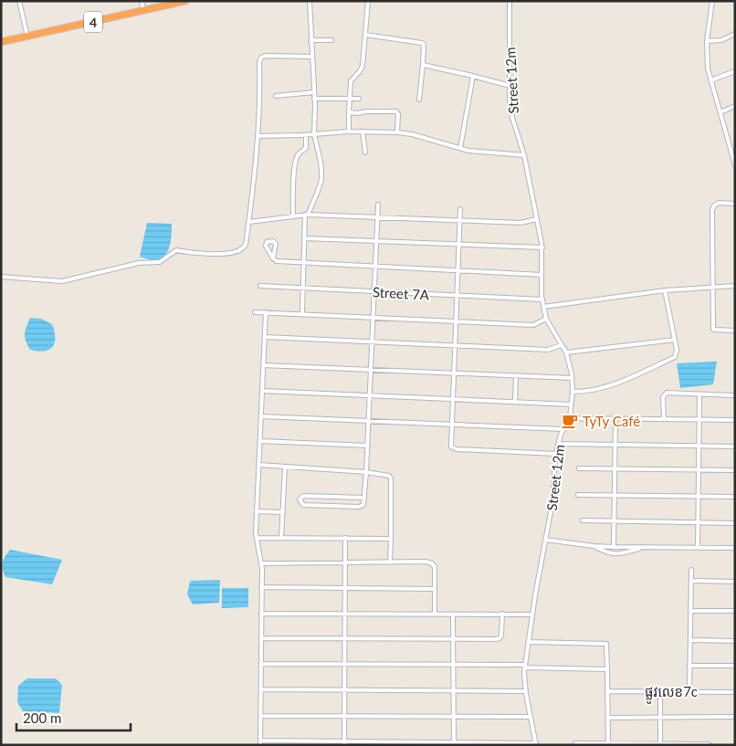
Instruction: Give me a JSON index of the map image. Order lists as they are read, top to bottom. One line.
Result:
{"streets":{"highway":["4"],"street":["Street 12m","Street 7A","ផ្លូវលេខ7c"]},"crossings":[["Street 12m","Street 7A"]],"places":{"cafe":["TyTy Café"]},"scale_bar":"200 m"}
